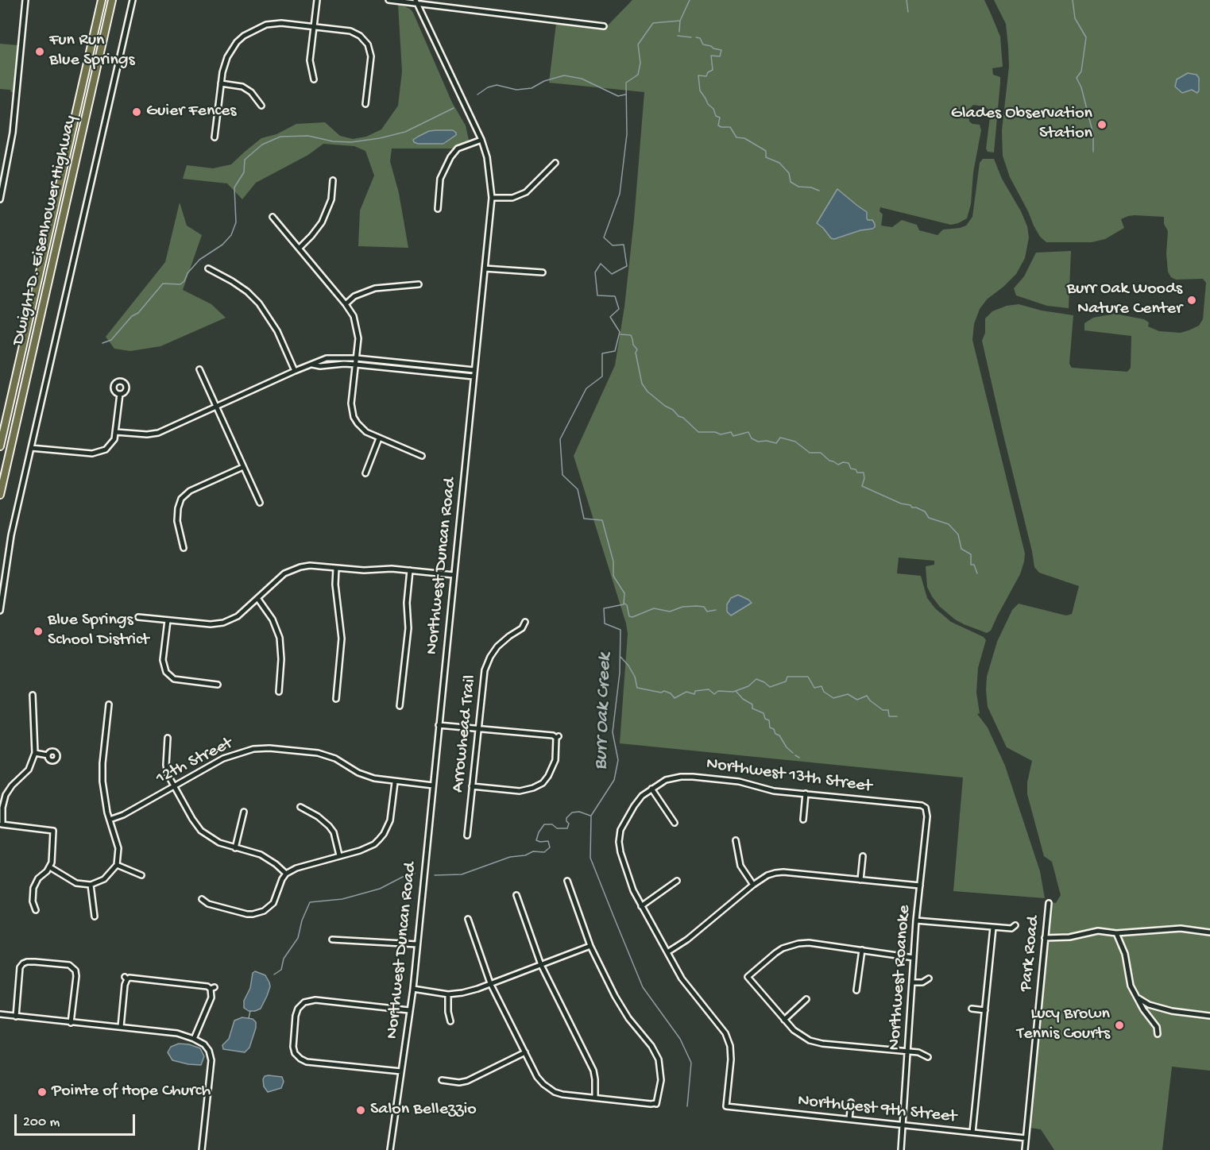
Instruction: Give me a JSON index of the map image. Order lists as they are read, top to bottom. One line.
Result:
{"streets":{"highway":["Dwight D. Eisenhower Highway"],"street":["Northwest Duncan Road","Arrowhead Trail","12th Street","Northwest 13th Street","Park Road","Northwest Roanoke","Northwest 9th Street"]},"crossings":[["Northwest Duncan Road","12th Street"],["Northwest 13th Street","Northwest Roanoke"],["Northwest 13th Street","Northwest 9th Street"],["Park Road","Northwest 9th Street"],["Northwest Roanoke","Northwest 9th Street"]],"water":["Burr Oak Creek"],"places":["Fun Run Blue Springs","Guier Fences","Glades Observation Station","Burr Oak Woods Nature Center","Blue Springs School District","Lucy Brown Tennis Courts","Pointe of Hope Church","Salon Bellezzio"],"scale_bar":"200 m"}
